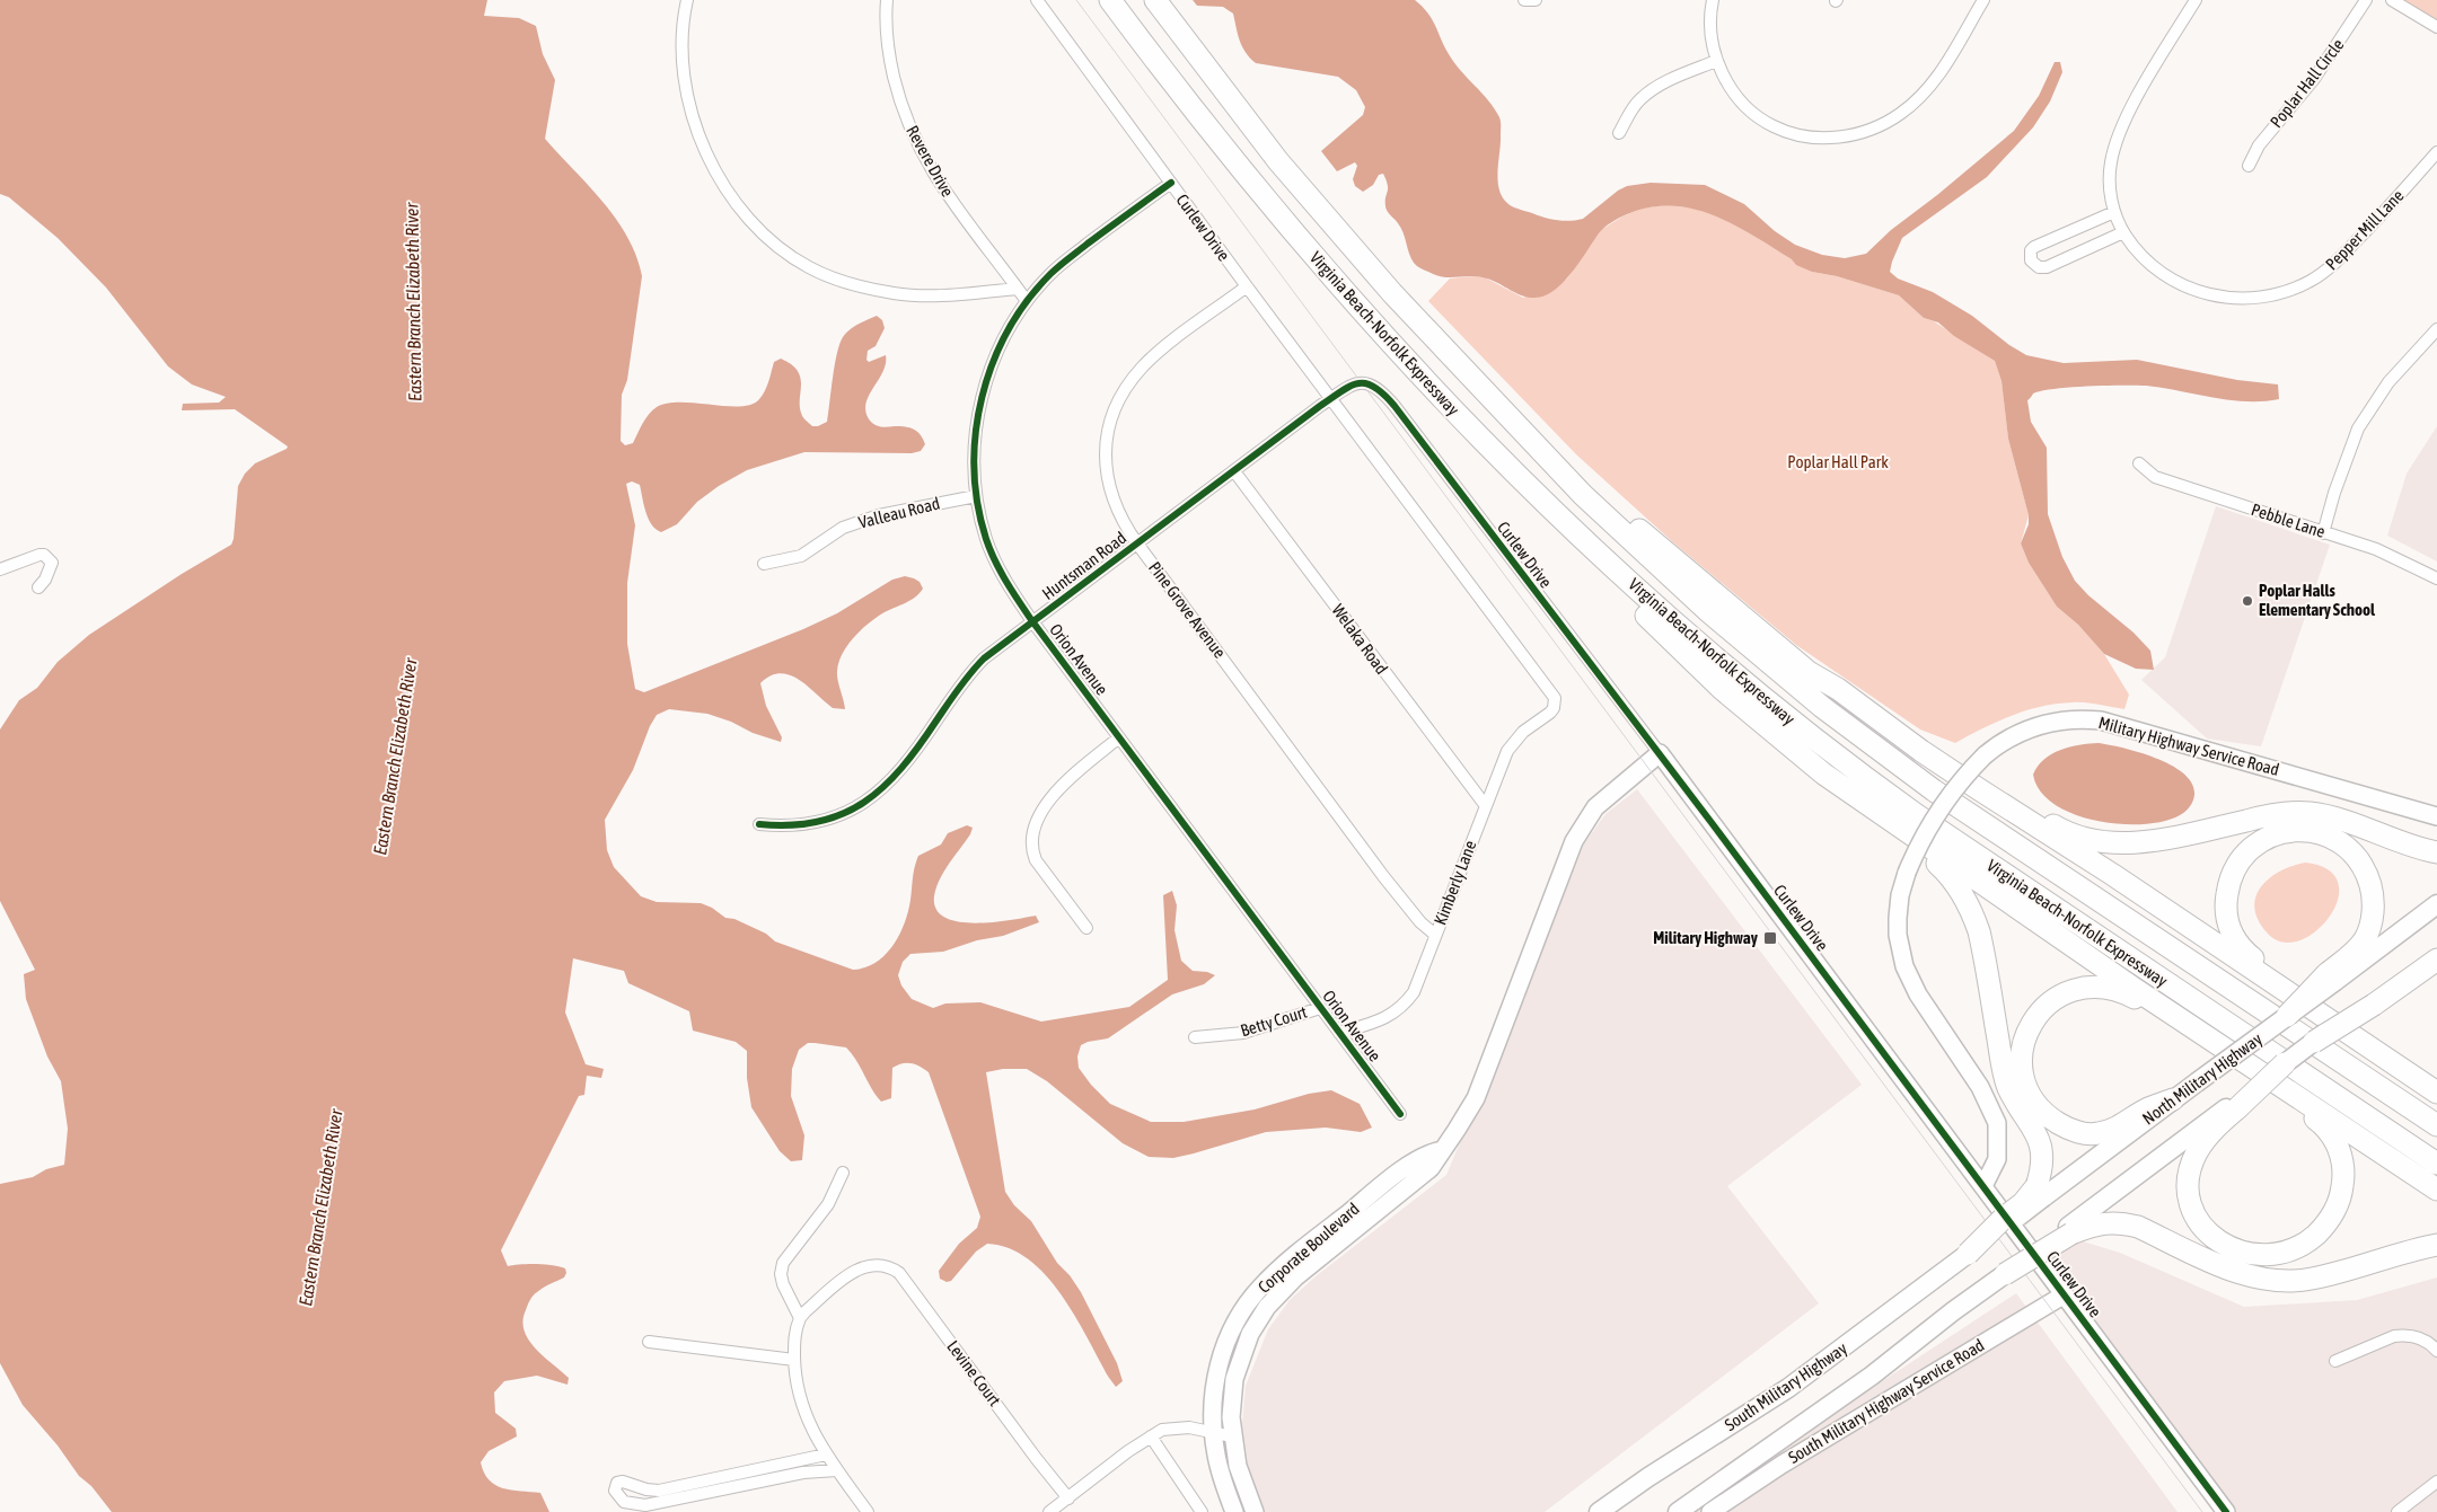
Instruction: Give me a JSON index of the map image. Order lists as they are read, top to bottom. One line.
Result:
{"streets":{"highway":["Virginia Beach-Norfolk Expressway"],"main road":["North Military Highway","South Military Highway"],"street":["Poplar Hall Circle","Revere Drive","Curlew Drive","Pepper Mill Lane","Valleau Road","Pebble Lane","Huntsman Road","Pine Grove Avenue","Welaka Road","Orion Avenue","Military Highway Service Road","Kimberly Lane","Betty Court","Corporate Boulevard","Levine Court","South Military Highway Service Road"]},"crossings":[["Revere Drive","Orion Avenue"],["Curlew Drive","Huntsman Road"],["Curlew Drive","Pine Grove Avenue"],["Curlew Drive","Orion Avenue"],["Curlew Drive","Military Highway Service Road"],["Curlew Drive","Kimberly Lane"],["Curlew Drive","Corporate Boulevard"],["Curlew Drive","South Military Highway Service Road"],["Valleau Road","Orion Avenue"],["Huntsman Road","Pine Grove Avenue"],["Huntsman Road","Welaka Road"],["Huntsman Road","Orion Avenue"],["Pine Grove Avenue","Kimberly Lane"],["Welaka Road","Kimberly Lane"],["Orion Avenue","Kimberly Lane"],["Orion Avenue","Betty Court"]],"water":["Eastern Branch Elizabeth River"],"parks":["Poplar Hall Park"],"places":{"other":["Poplar Halls Elementary School"],"transit":["Military Highway"]}}
